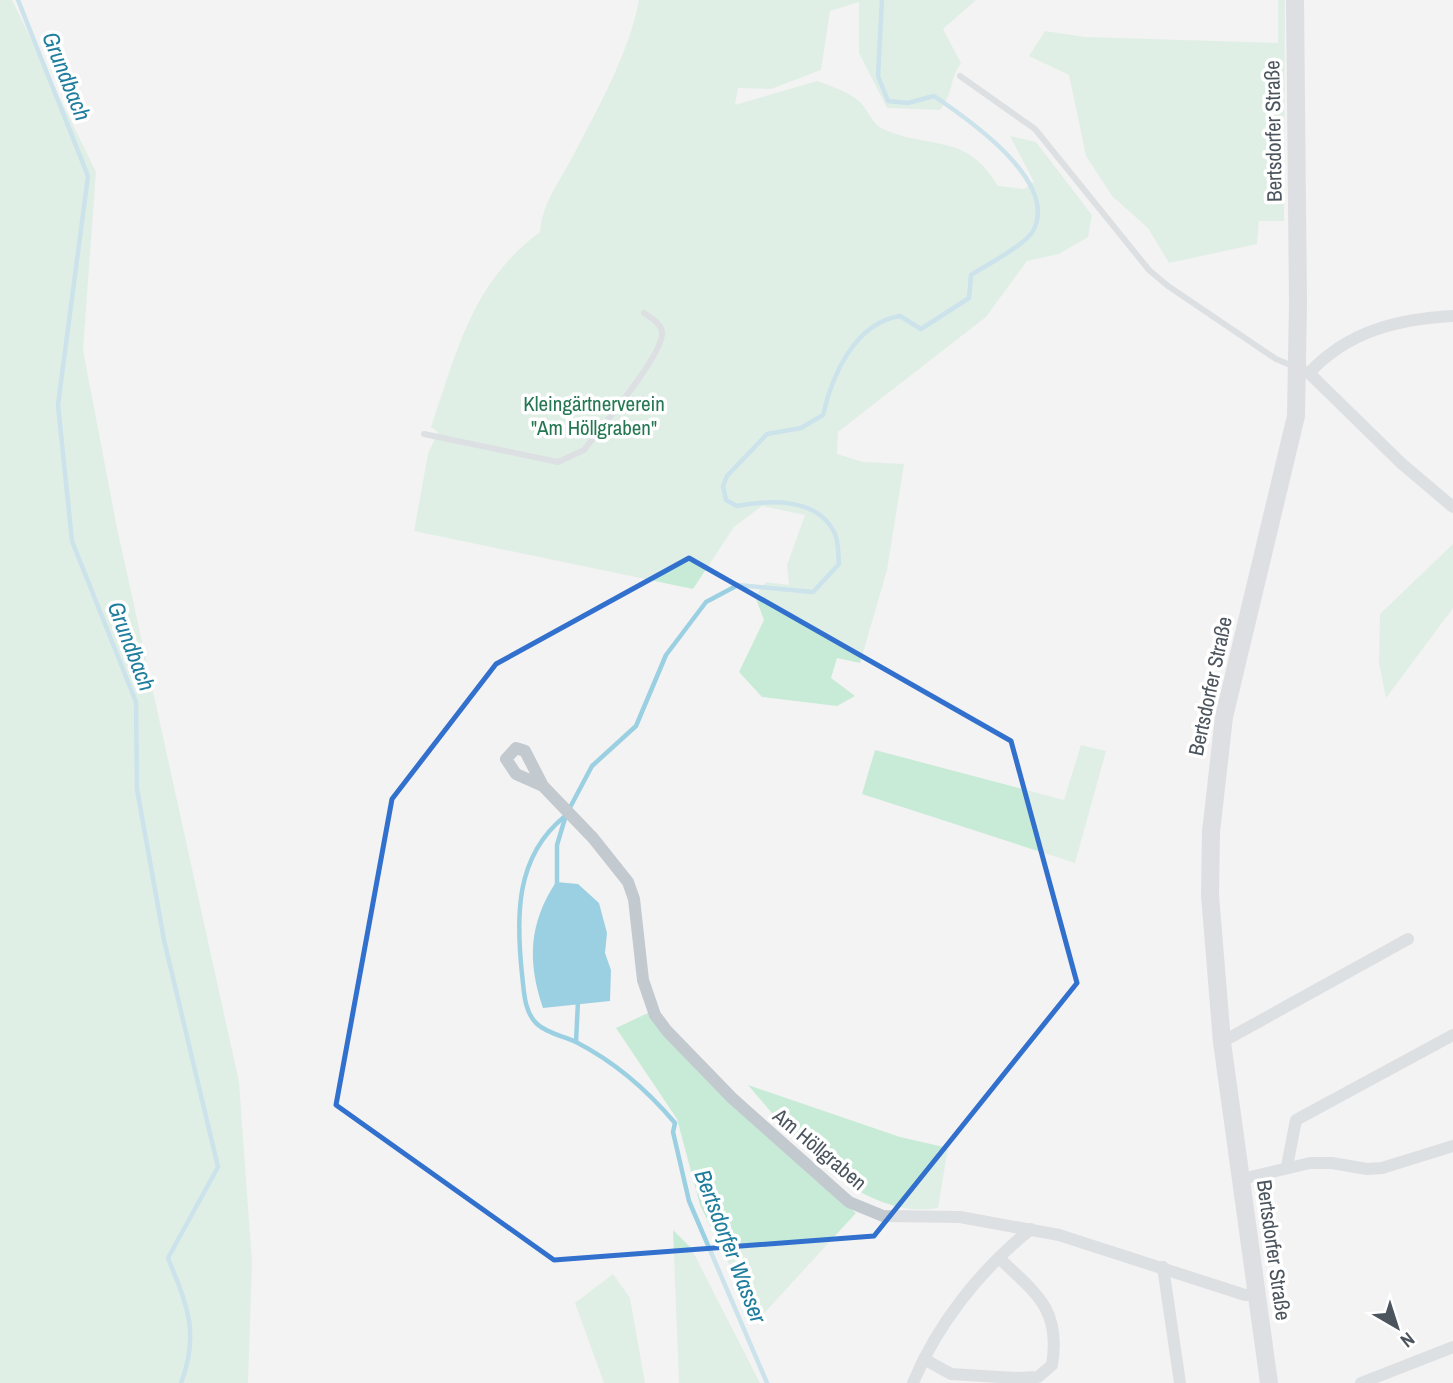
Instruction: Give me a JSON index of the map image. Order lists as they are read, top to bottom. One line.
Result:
{"streets":{"main road":["Bertsdorfer Straße"],"street":["Am Höllgraben"]},"crossings":[["Bertsdorfer Straße","Am Höllgraben"]],"water":["Grundbach","Bertsdorfer Wasser"],"parks":["Kleingärtnerverein \"Am Höllgraben\""],"north":"bottom right"}
